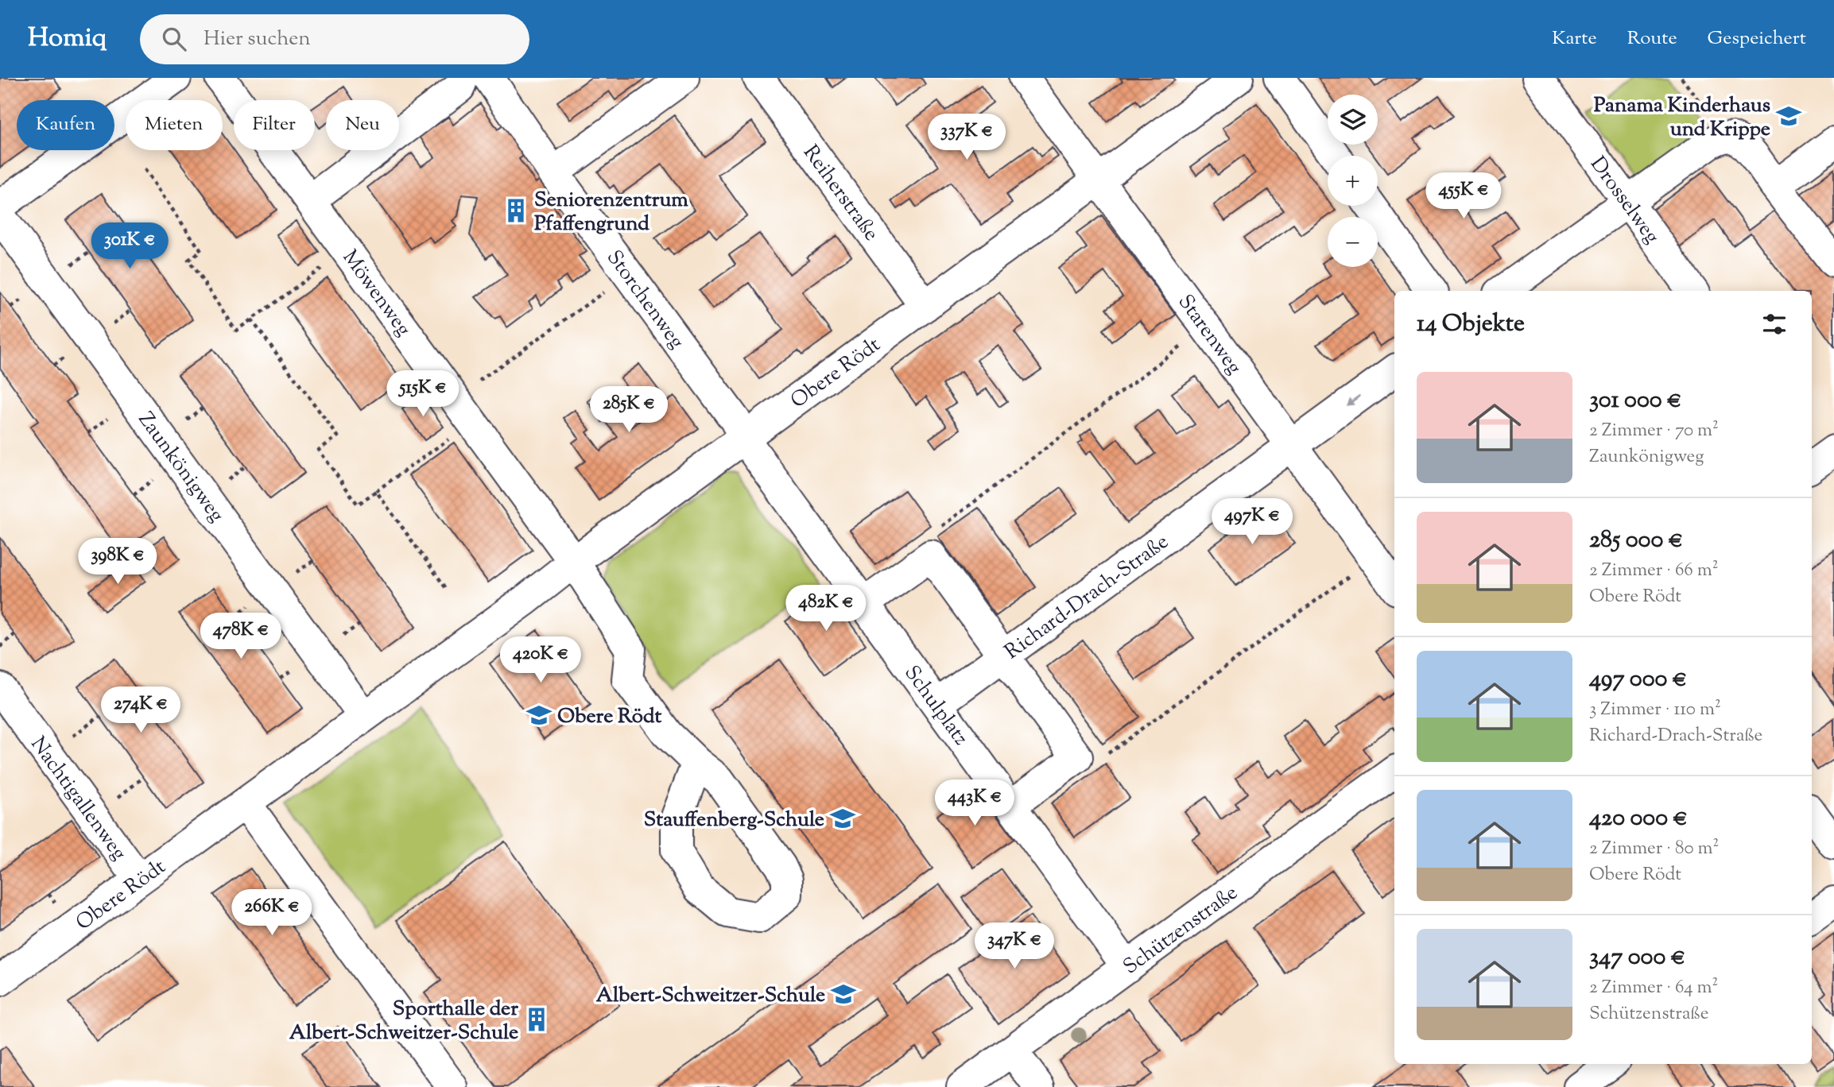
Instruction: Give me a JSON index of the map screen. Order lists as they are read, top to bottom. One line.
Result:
{"streets":{"street":["Reiherstraße","Drosselweg","Möwenweg","Storchenweg","Starenweg","Obere Rödt","Zaunkönigweg","Richard-Drach-Straße","Schulplatz","Nachtigallenweg","Schützenstraße"]},"crossings":[["Reiherstraße","Obere Rödt"],["Möwenweg","Obere Rödt"],["Storchenweg","Obere Rödt"],["Storchenweg","Schulplatz"],["Starenweg","Obere Rödt"],["Starenweg","Richard-Drach-Straße"],["Obere Rödt","Zaunkönigweg"],["Obere Rödt","Schulplatz"],["Obere Rödt","Nachtigallenweg"],["Richard-Drach-Straße","Schulplatz"],["Schulplatz","Schützenstraße"]],"places":{"school or university":["Panama Kinderhaus und Krippe","Obere Rödt","Stauffenberg-Schule","Albert-Schweitzer-Schule"],"building":["Seniorenzentrum Pfaffengrund","Sporthalle der Albert-Schweitzer-Schule"]},"page":{"header":"Homiq","search":"Hier suchen","nav":["Karte","Route","Gespeichert"],"map_buttons":["+","−"],"chip":["Kaufen","Mieten","Filter","Neu"],"price":["337K €","455K €","301K €","515K €","285K €","497K €","398K €","482K €","478K €","420K €","274K €","443K €","266K €","347K €"],"heading":"14 Objekte","list":[{"name":"301 000 €","note":"2 Zimmer · 70 m² · Zaunkönigweg"},{"name":"285 000 €","note":"2 Zimmer · 66 m² · Obere Rödt"},{"name":"497 000 €","note":"3 Zimmer · 110 m² · Richard-Drach-Straße"},{"name":"420 000 €","note":"2 Zimmer · 80 m² · Obere Rödt"},{"name":"347 000 €","note":"2 Zimmer · 64 m² · Schützenstraße"}]}}
